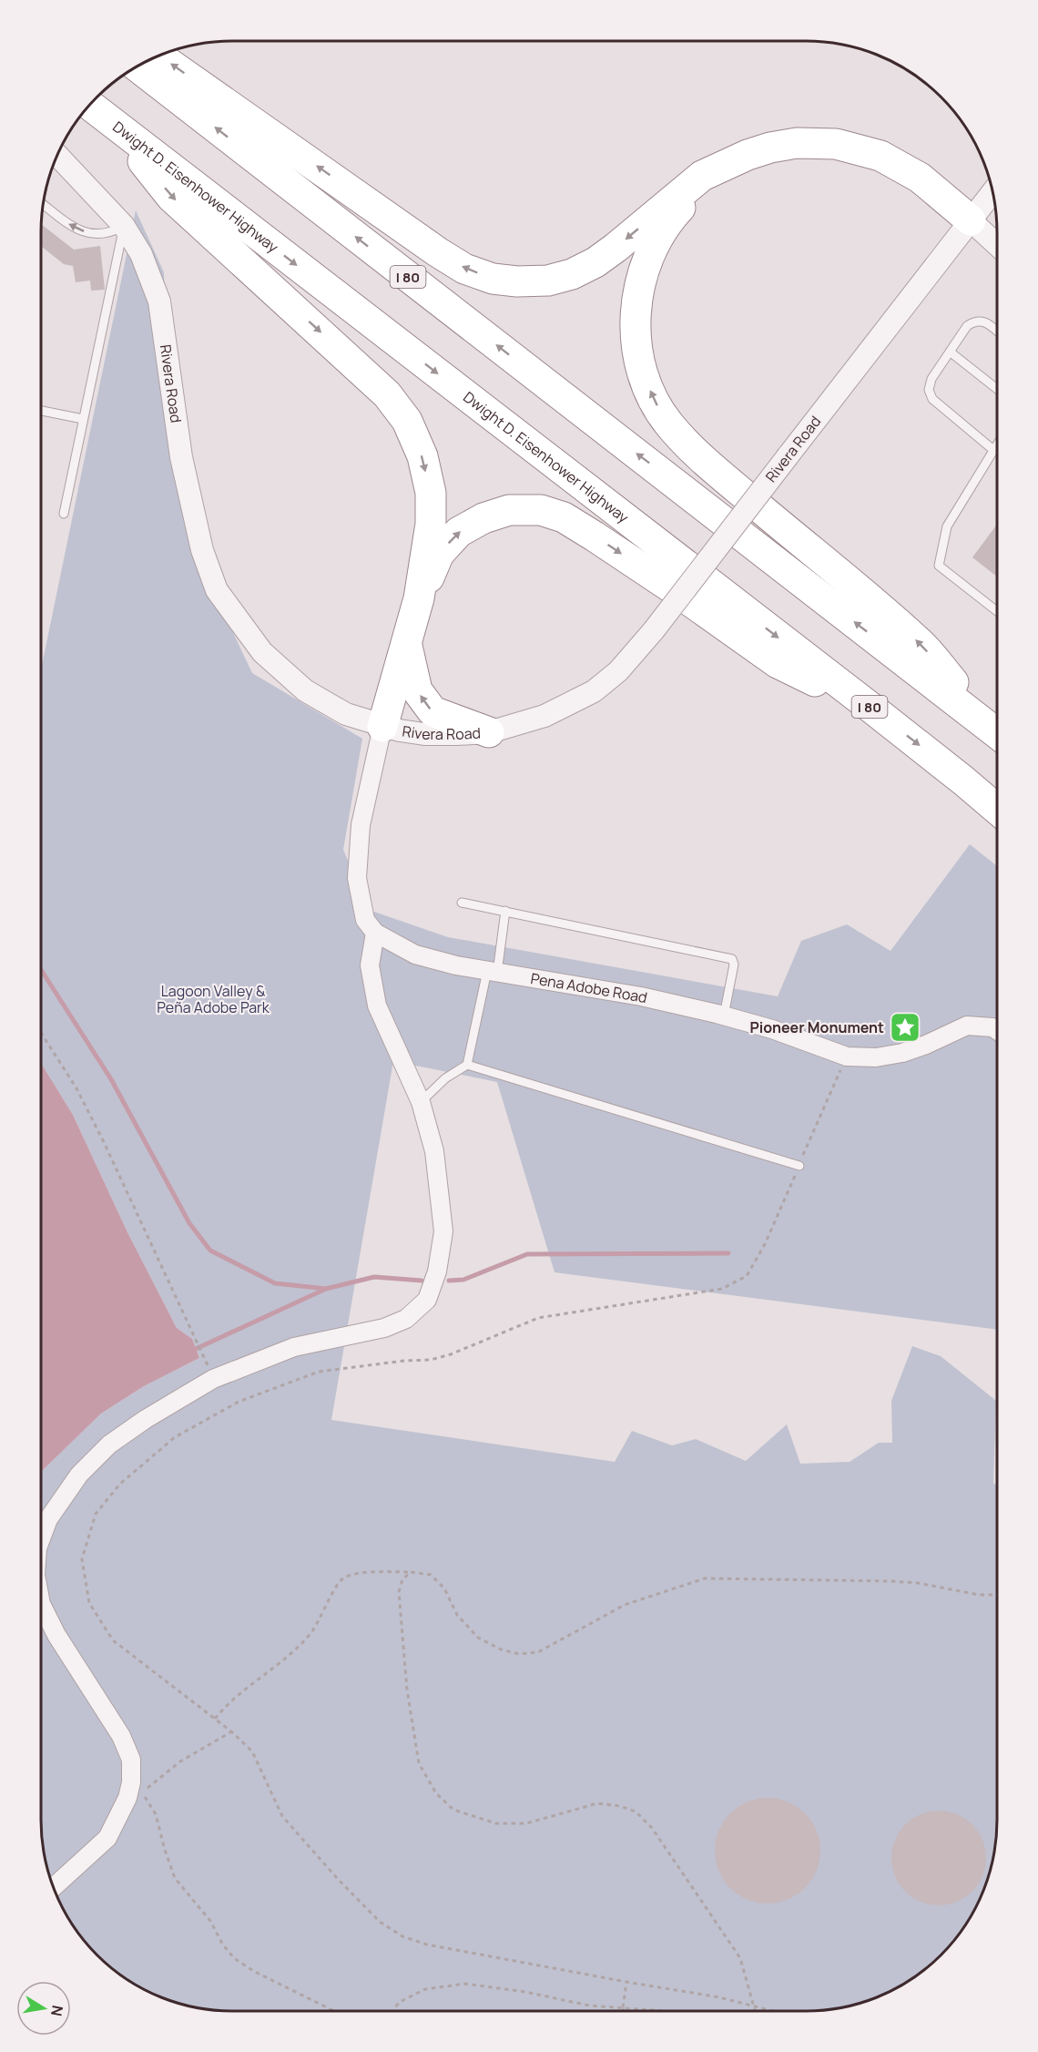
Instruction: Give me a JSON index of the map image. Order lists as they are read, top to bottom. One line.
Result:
{"streets":{"highway":["Dwight D. Eisenhower Highway","I 80"],"street":["Rivera Road","Pena Adobe Road"]},"parks":["Lagoon Valley & Peña Adobe Park"],"places":{"place":["Pioneer Monument"]},"north":"right"}
